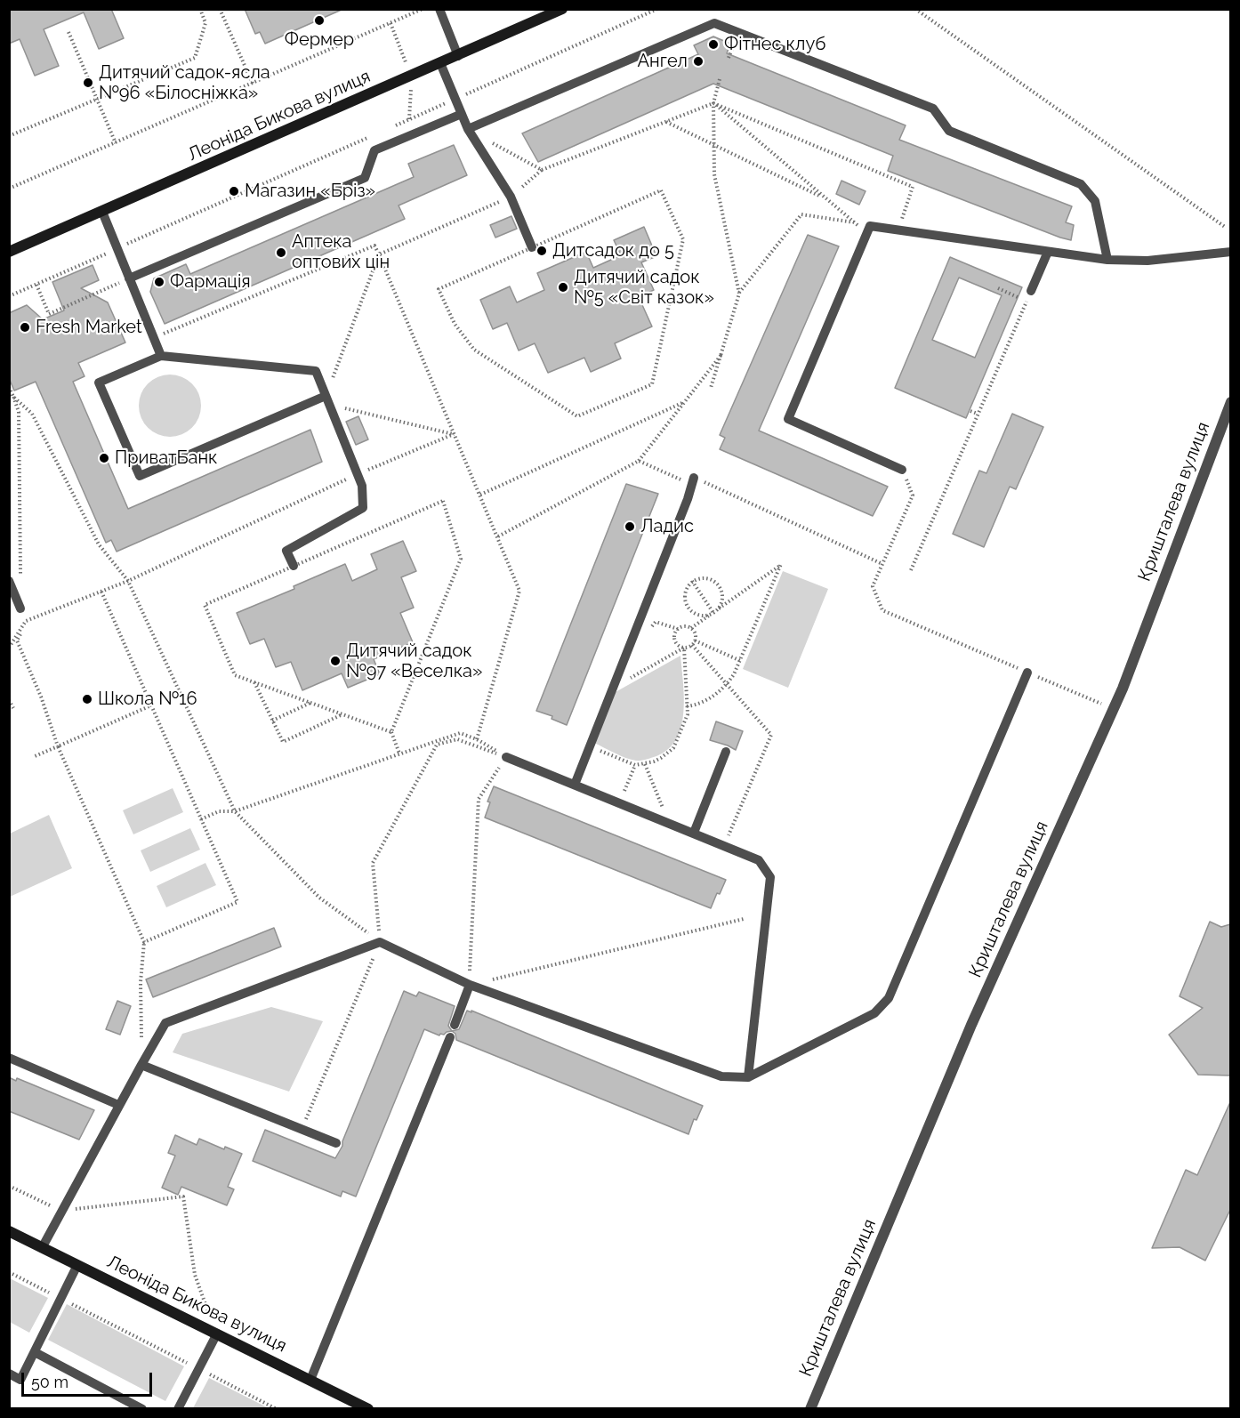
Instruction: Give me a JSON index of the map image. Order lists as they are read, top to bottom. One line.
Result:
{"streets":{"street":["Леоніда Бикова вулиця","Кришталева вулиця"]},"places":["Фермер","Фітнес клуб","Ангел","Дитячий садок-ясла №96 «Білосніжка»","Магазин «Бріз»","Дитсадок до 5","Аптека оптових цін","Фармація","Дитячий садок №5 «Світ казок»","Fresh Market","ПриватБанк","Ладис","Дитячий садок №97 «Веселка»","Школа №16"],"scale_bar":"50 m"}
